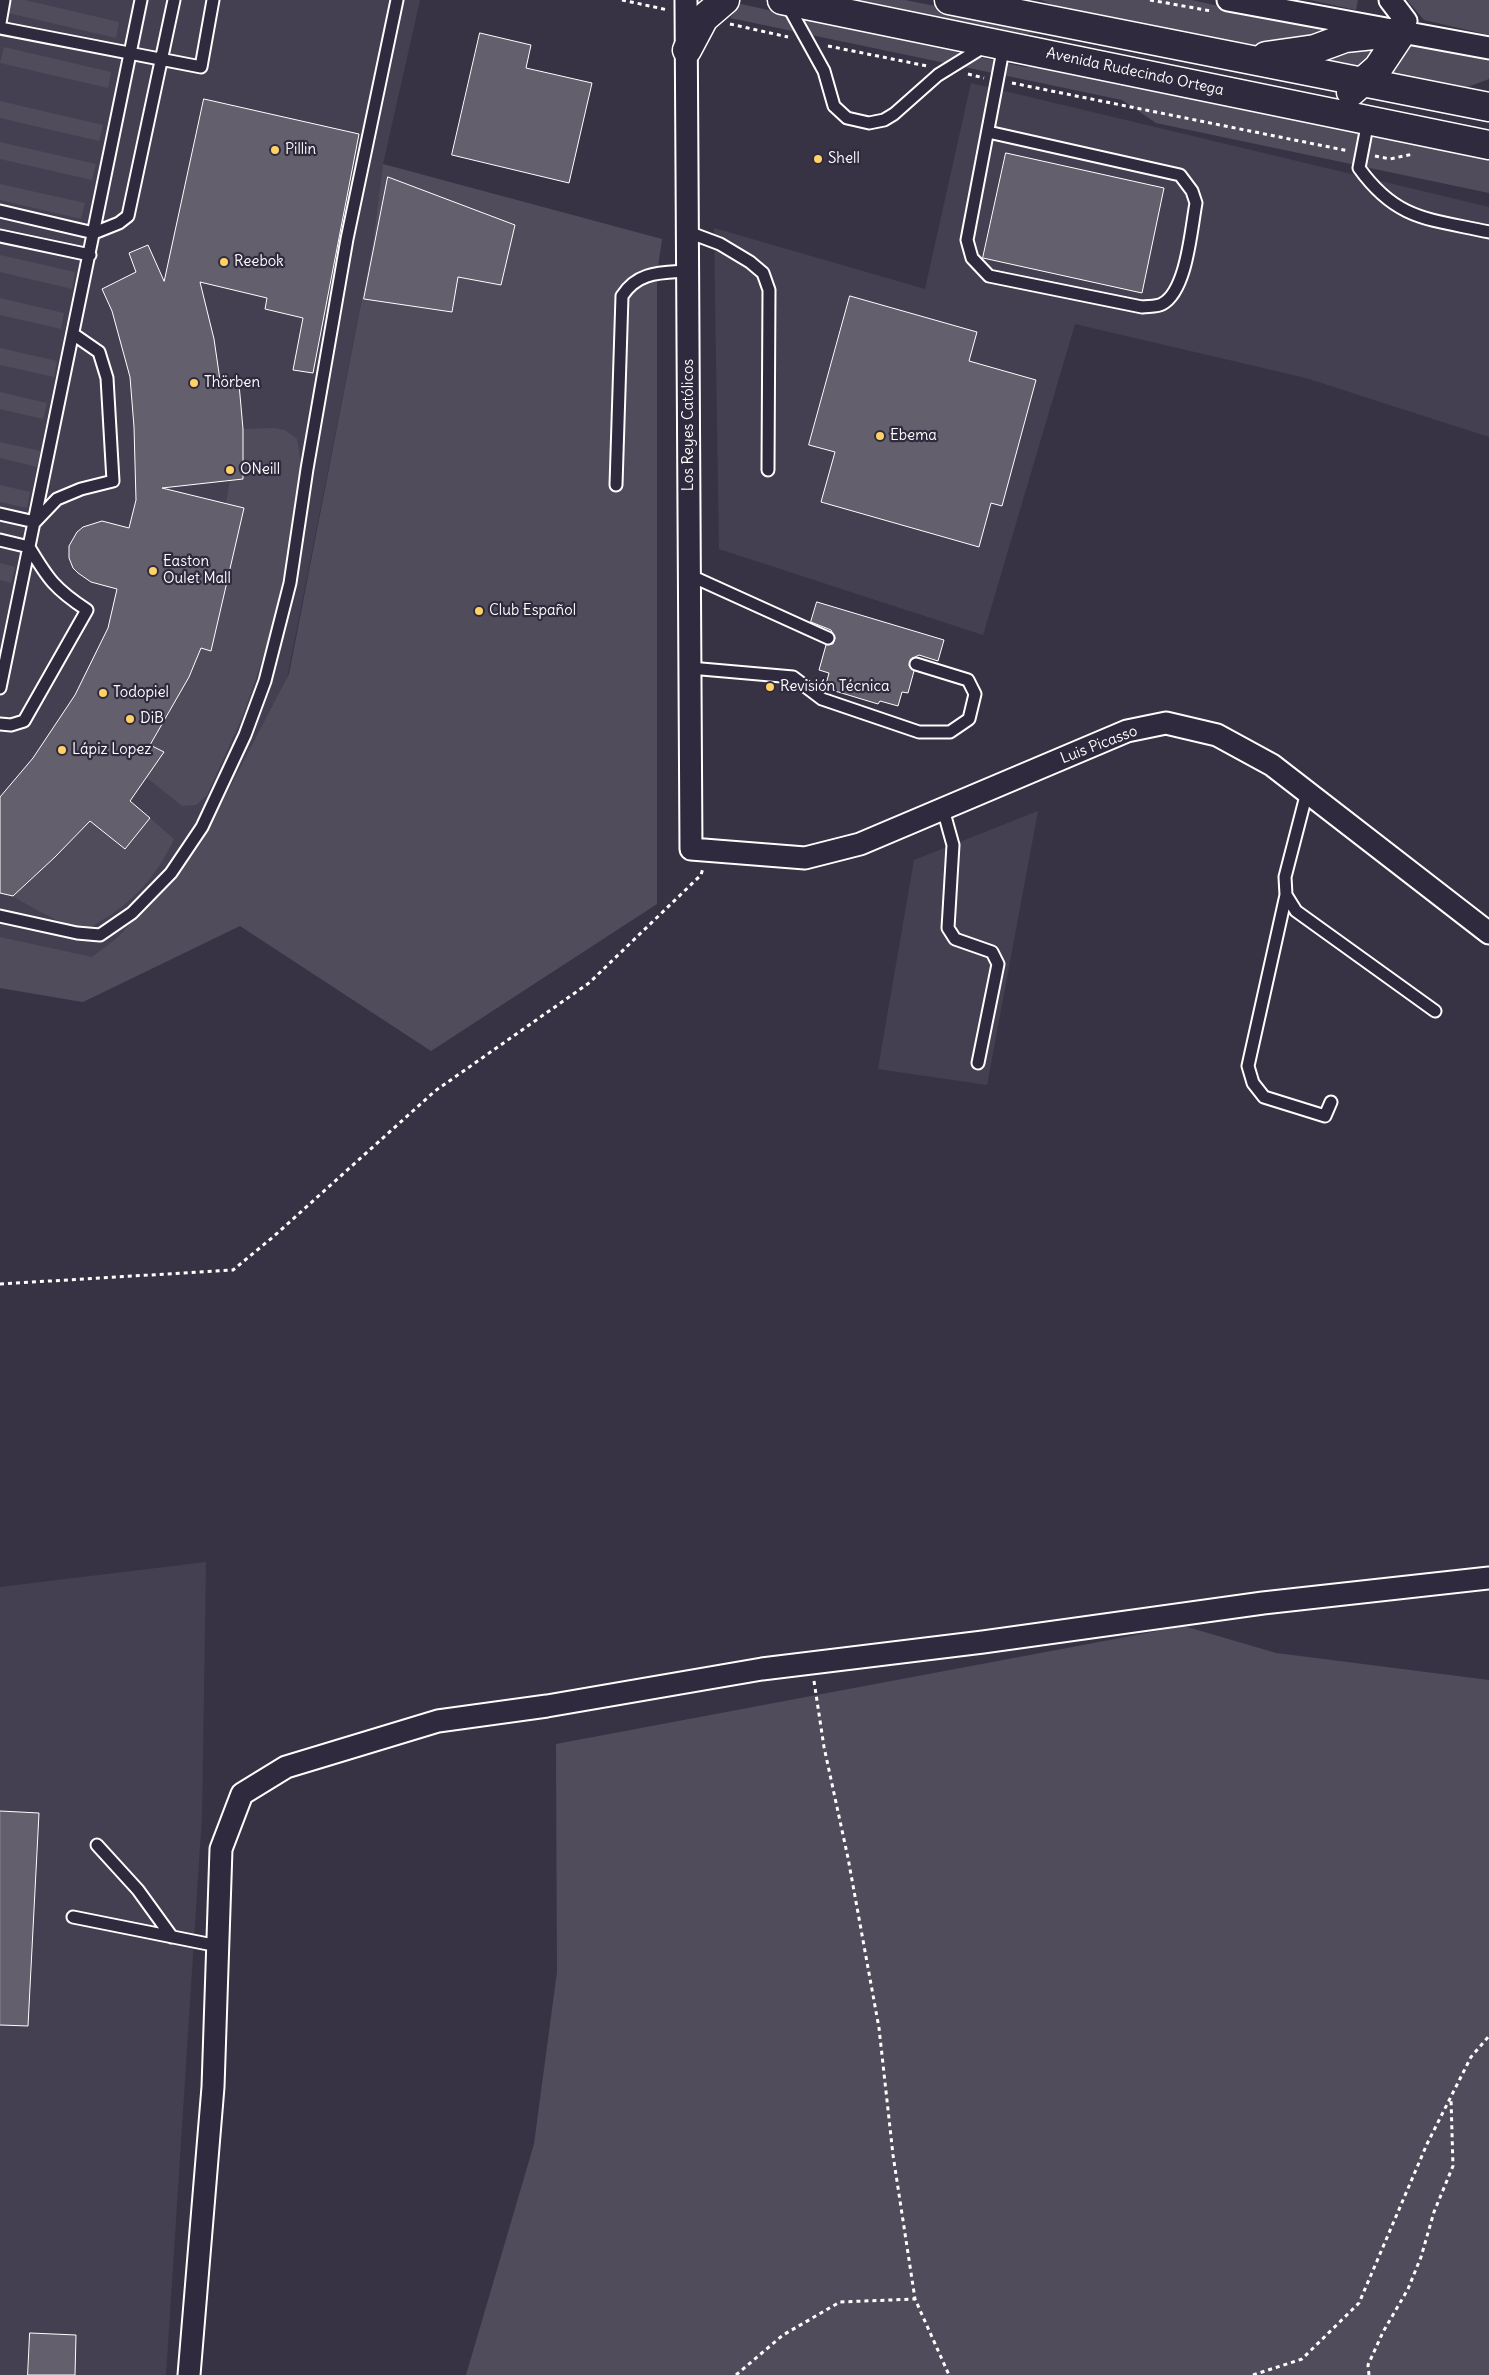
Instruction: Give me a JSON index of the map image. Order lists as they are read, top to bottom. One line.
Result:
{"streets":{"main road":["Avenida Rudecindo Ortega"],"street":["Los Reyes Católicos","Luis Picasso"]},"crossings":[["Los Reyes Católicos","Luis Picasso"]],"places":["Pillin","Shell","Reebok","Thörben","Ebema","ONeill","Easton Oulet Mall","Club Español","Revisión Técnica","Todopiel","DiB","Lápiz Lopez"]}
